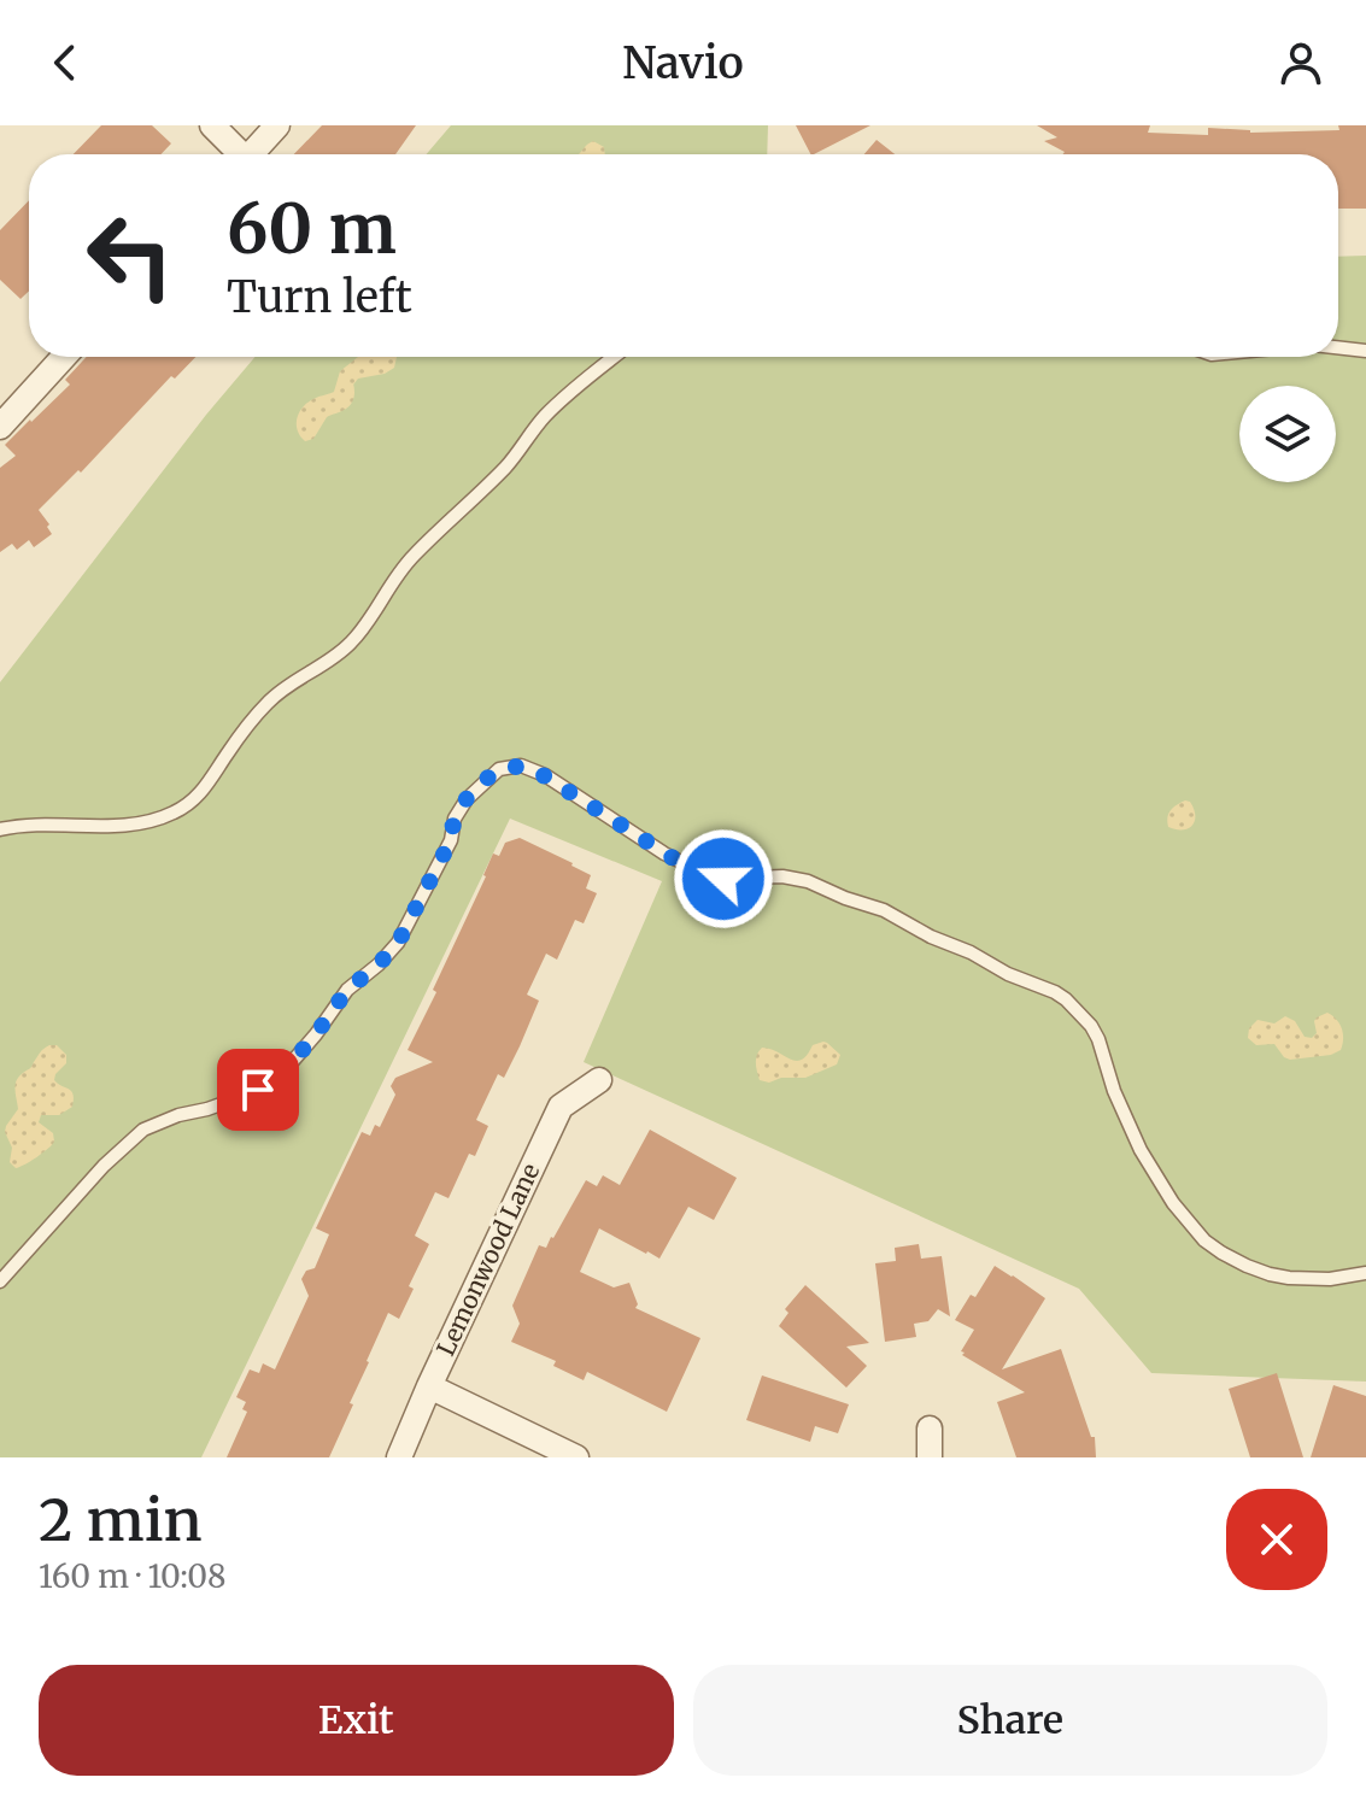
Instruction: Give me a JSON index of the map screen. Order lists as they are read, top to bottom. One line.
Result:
{"streets":{"street":["Lemonwood Lane"]},"page":{"header":"Navio","turn":["60 m","Turn left"],"heading":["2 min","160 m · 10:08"],"buttons":["Exit","Share"]}}
